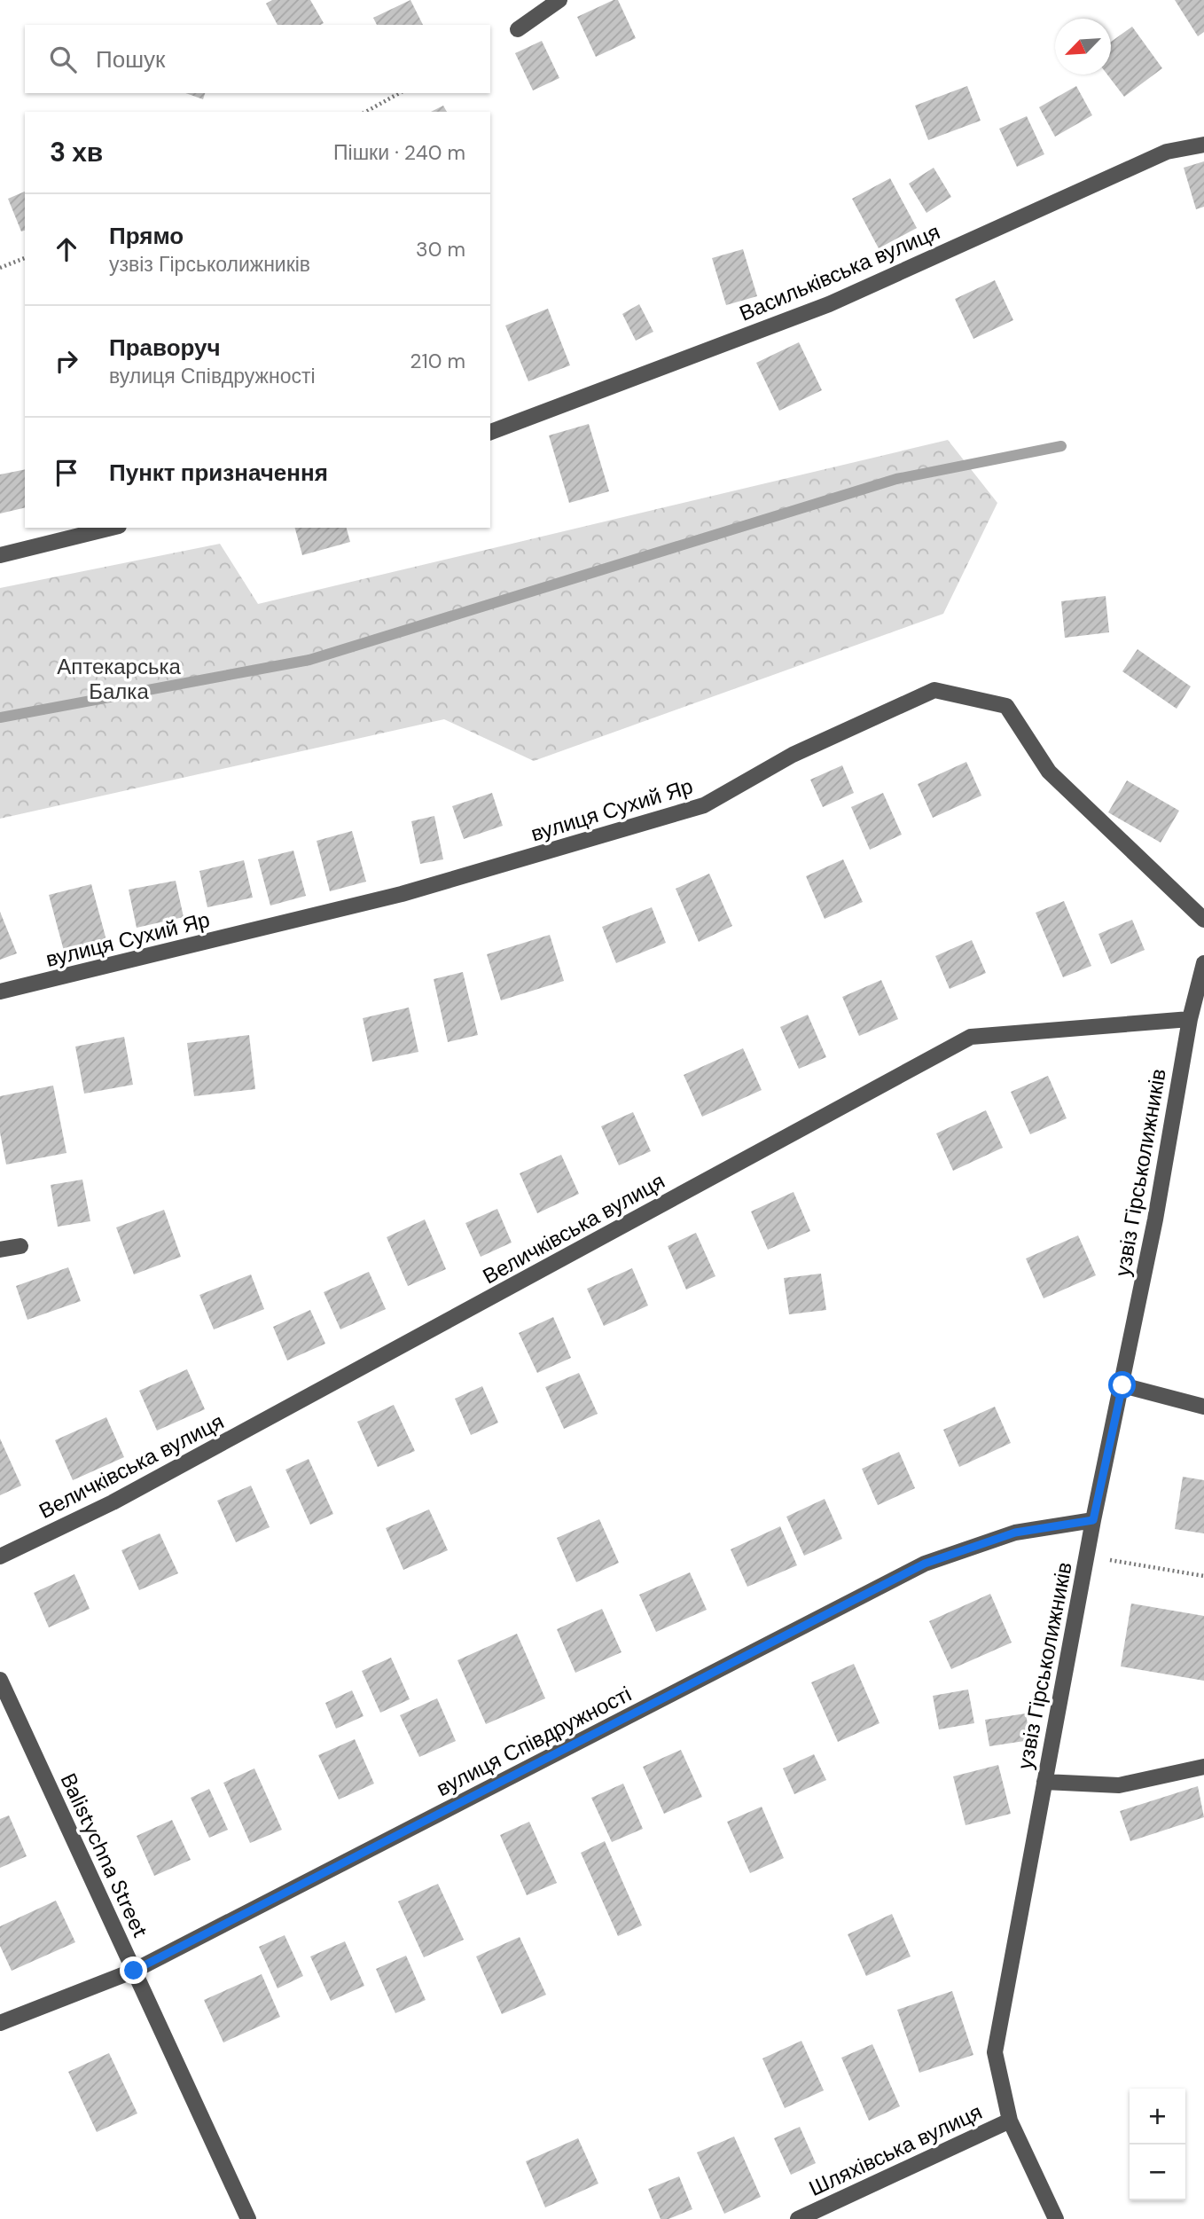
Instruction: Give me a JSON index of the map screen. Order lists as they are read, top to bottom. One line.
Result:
{"streets":{"street":["Васильківська вулиця","вулиця Сухий Яр","узвіз Гірськолижників","Величківська вулиця","вулиця Співдружності","Balistychna Street","Шляхівська вулиця"]},"crossings":[["узвіз Гірськолижників","Величківська вулиця"],["узвіз Гірськолижників","вулиця Співдружності"],["узвіз Гірськолижників","Шляхівська вулиця"],["вулиця Співдружності","Balistychna Street"]],"parks":["Аптекарська Балка"],"north":"bottom left","page":{"search":"Пошук","heading":["3 хв","Пішки · 240 m"],"list":[["Прямо","узвіз Гірськолижників","30 m"],["Праворуч","вулиця Співдружності","210 m"],"Пункт призначення"],"map_buttons":["+","−"]}}
